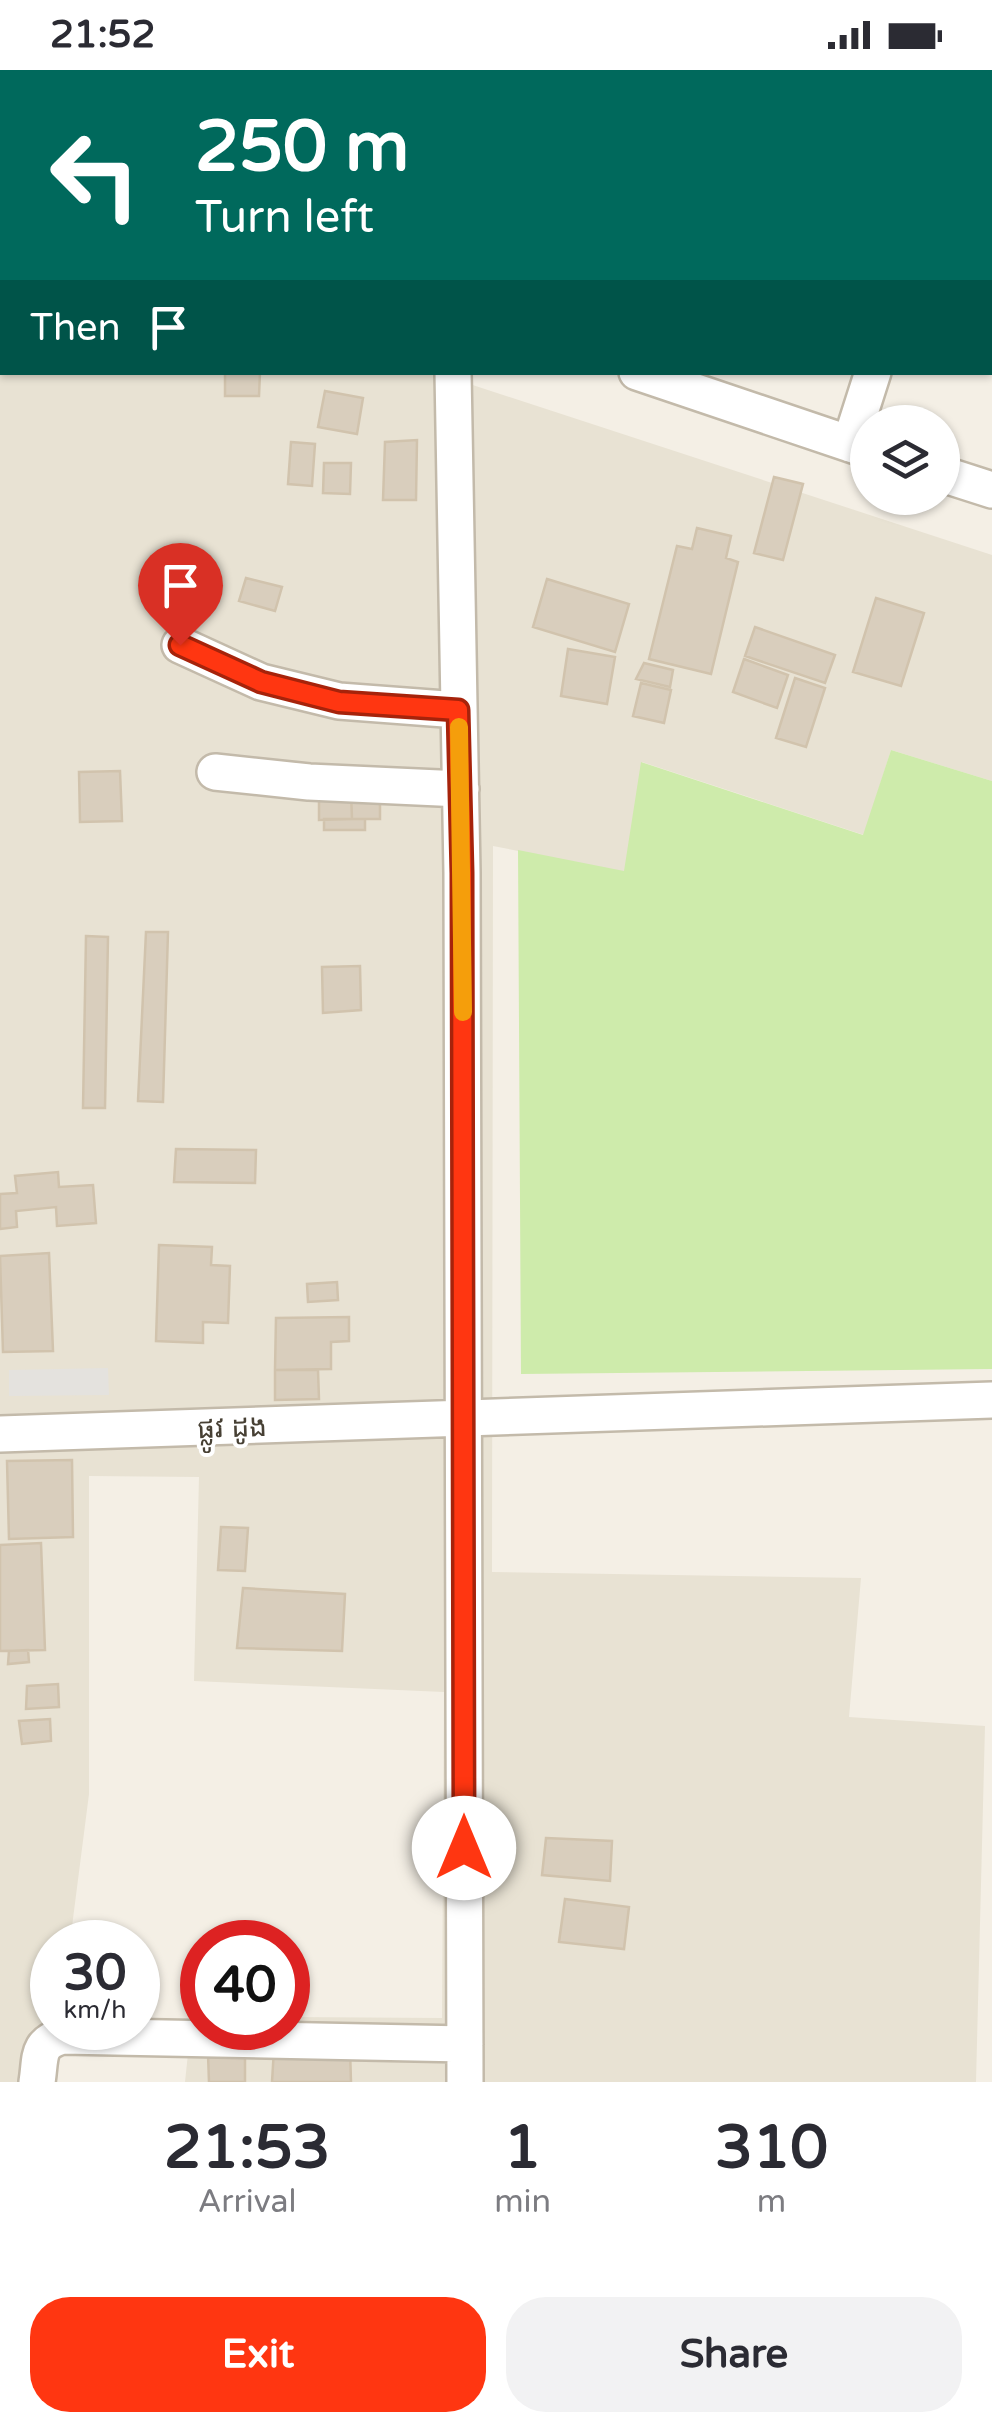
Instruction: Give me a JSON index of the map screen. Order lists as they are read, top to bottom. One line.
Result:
{"streets":{"street":["ផ្លូវ ដូង"]},"page":{"status":"21:52","turn":["250 m","Turn left"],"then":"Then","speed":"30 km/h","limit":"40","eta":["21:53","Arrival","1","min","310","m"],"buttons":["Exit","Share"]}}
